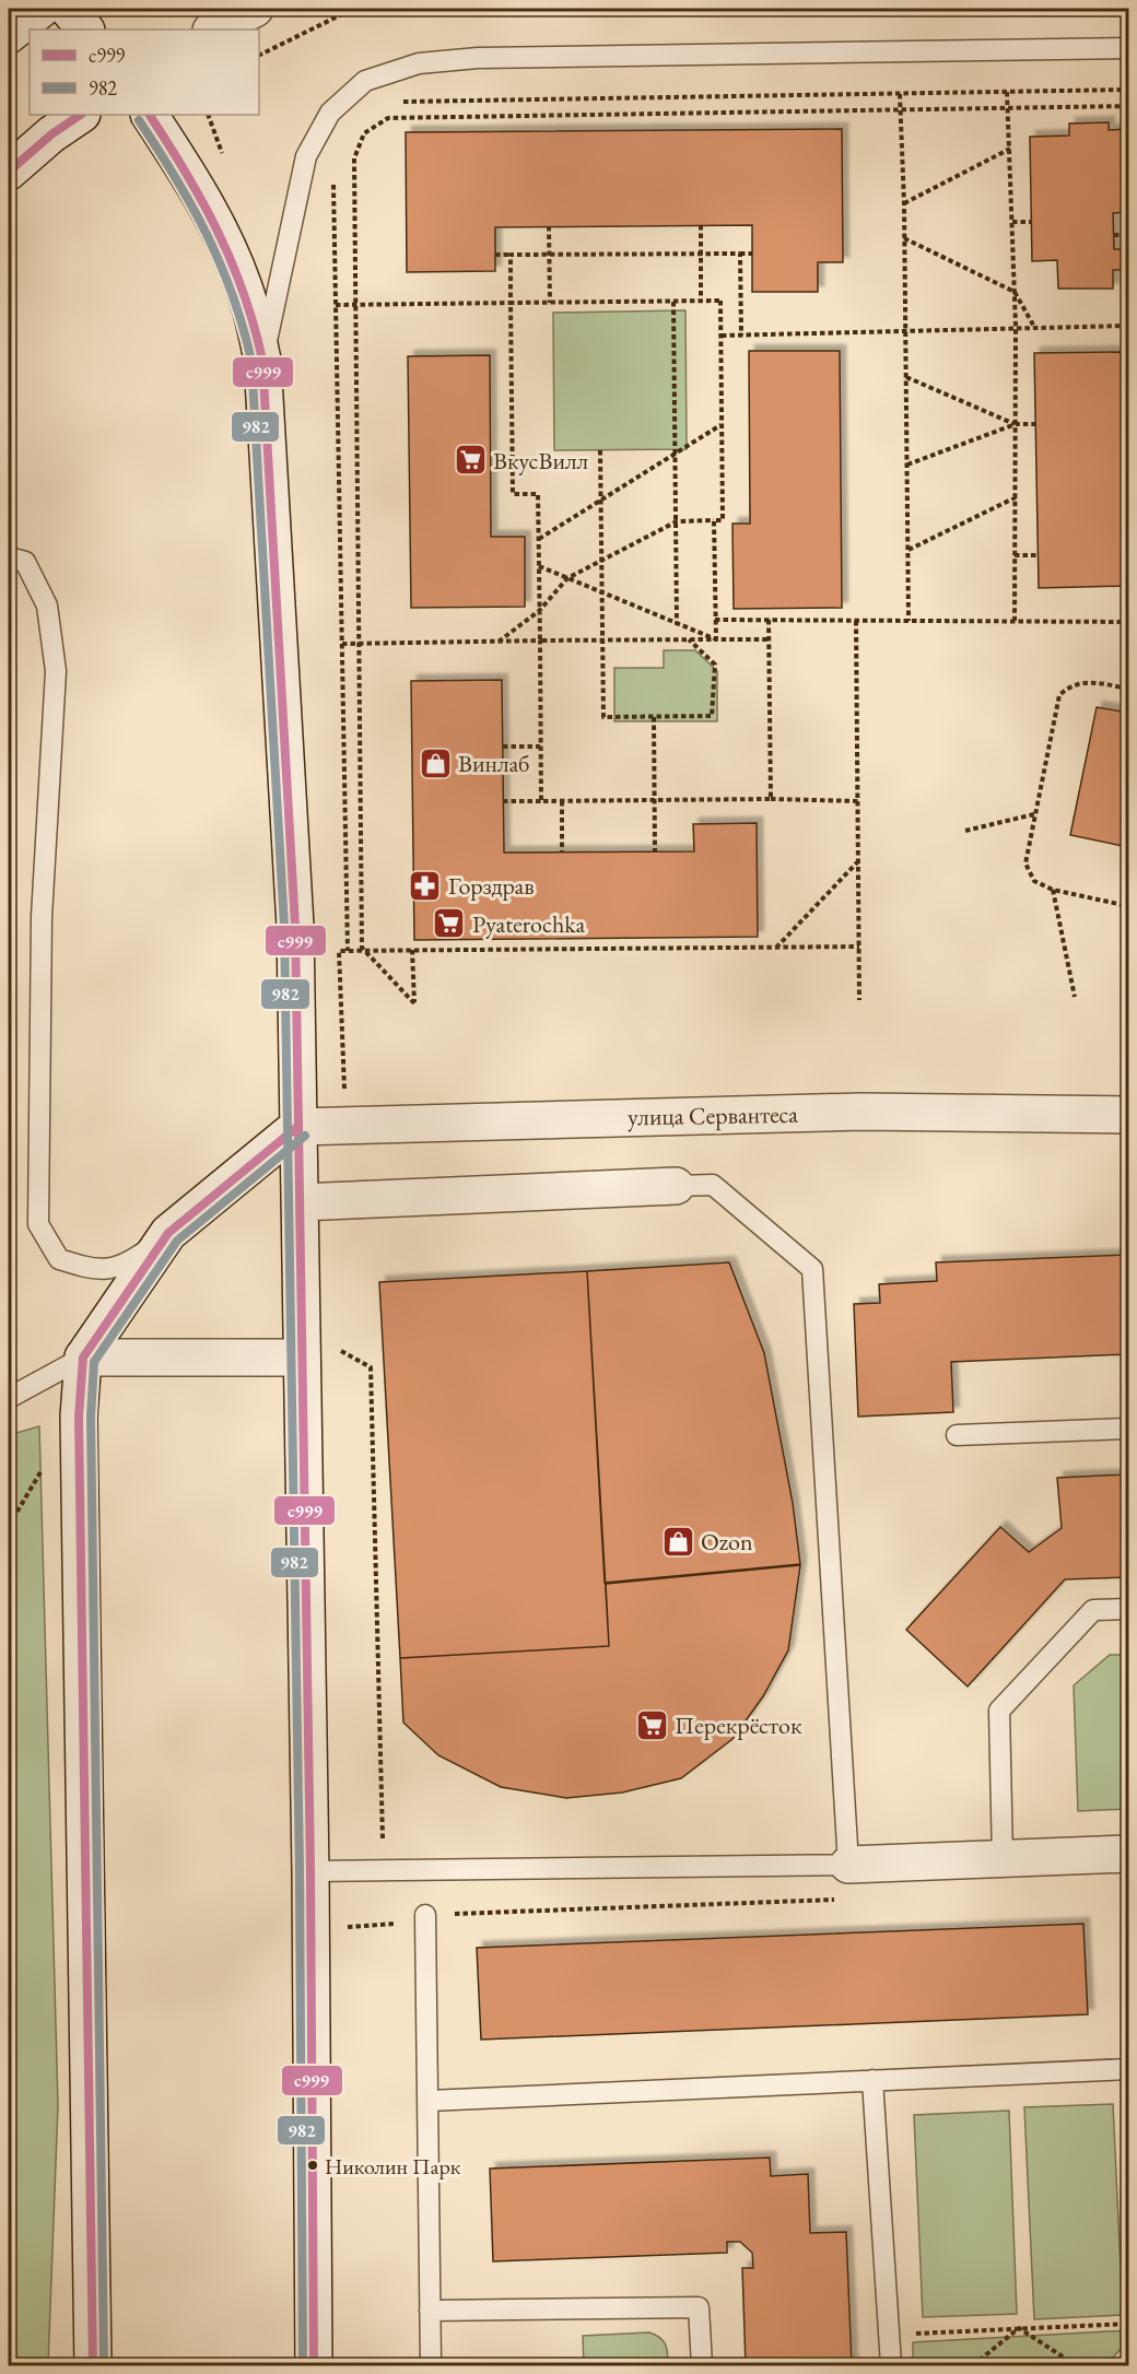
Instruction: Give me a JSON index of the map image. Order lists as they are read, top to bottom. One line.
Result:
{"streets":{"street":["улица Сервантеса"]},"places":{"supermarket":["ВкусВилл","Pyaterochka","Перекрёсток"],"shop":["Винлаб","Ozon"],"pharmacy":["Горздрав"],"other":["Николин Парк"]},"lines":["transit line с999","transit line 982"],"legend":["с999","982"]}
